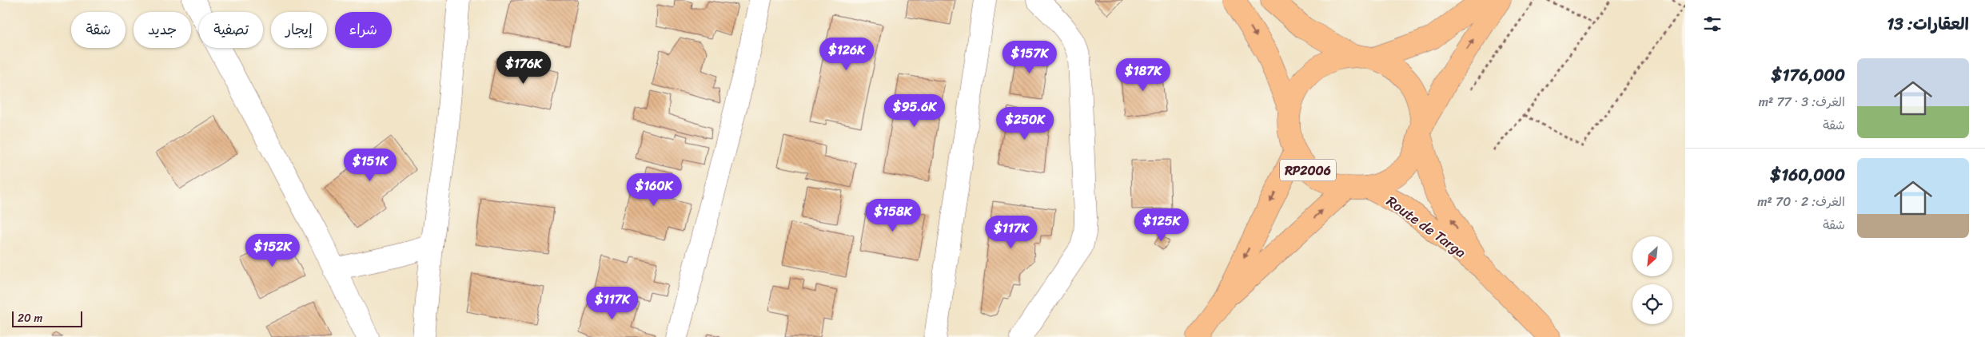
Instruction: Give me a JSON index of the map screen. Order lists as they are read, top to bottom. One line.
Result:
{"streets":{"main road":["RP2006","Route de Targa"]},"crossings":[["RP2006","Route de Targa"]],"one_way":["Route de Targa"],"scale_bar":"20 m","north":"bottom left","page":{"heading":"العقارات: 13","chip":["شراء","إيجار","تصفية","جديد","شقة"],"price":["$126K","$157K","$176K","$187K","$95.6K","$250K","$151K","$160K","$158K","$125K","$117K","$152K","$117K"],"list":[{"name":"$176,000","note":"الغرف: 3 · 77 m² · شقة"},{"name":"$160,000","note":"الغرف: 2 · 70 m² · شقة"}],"scale":"20 m"}}
